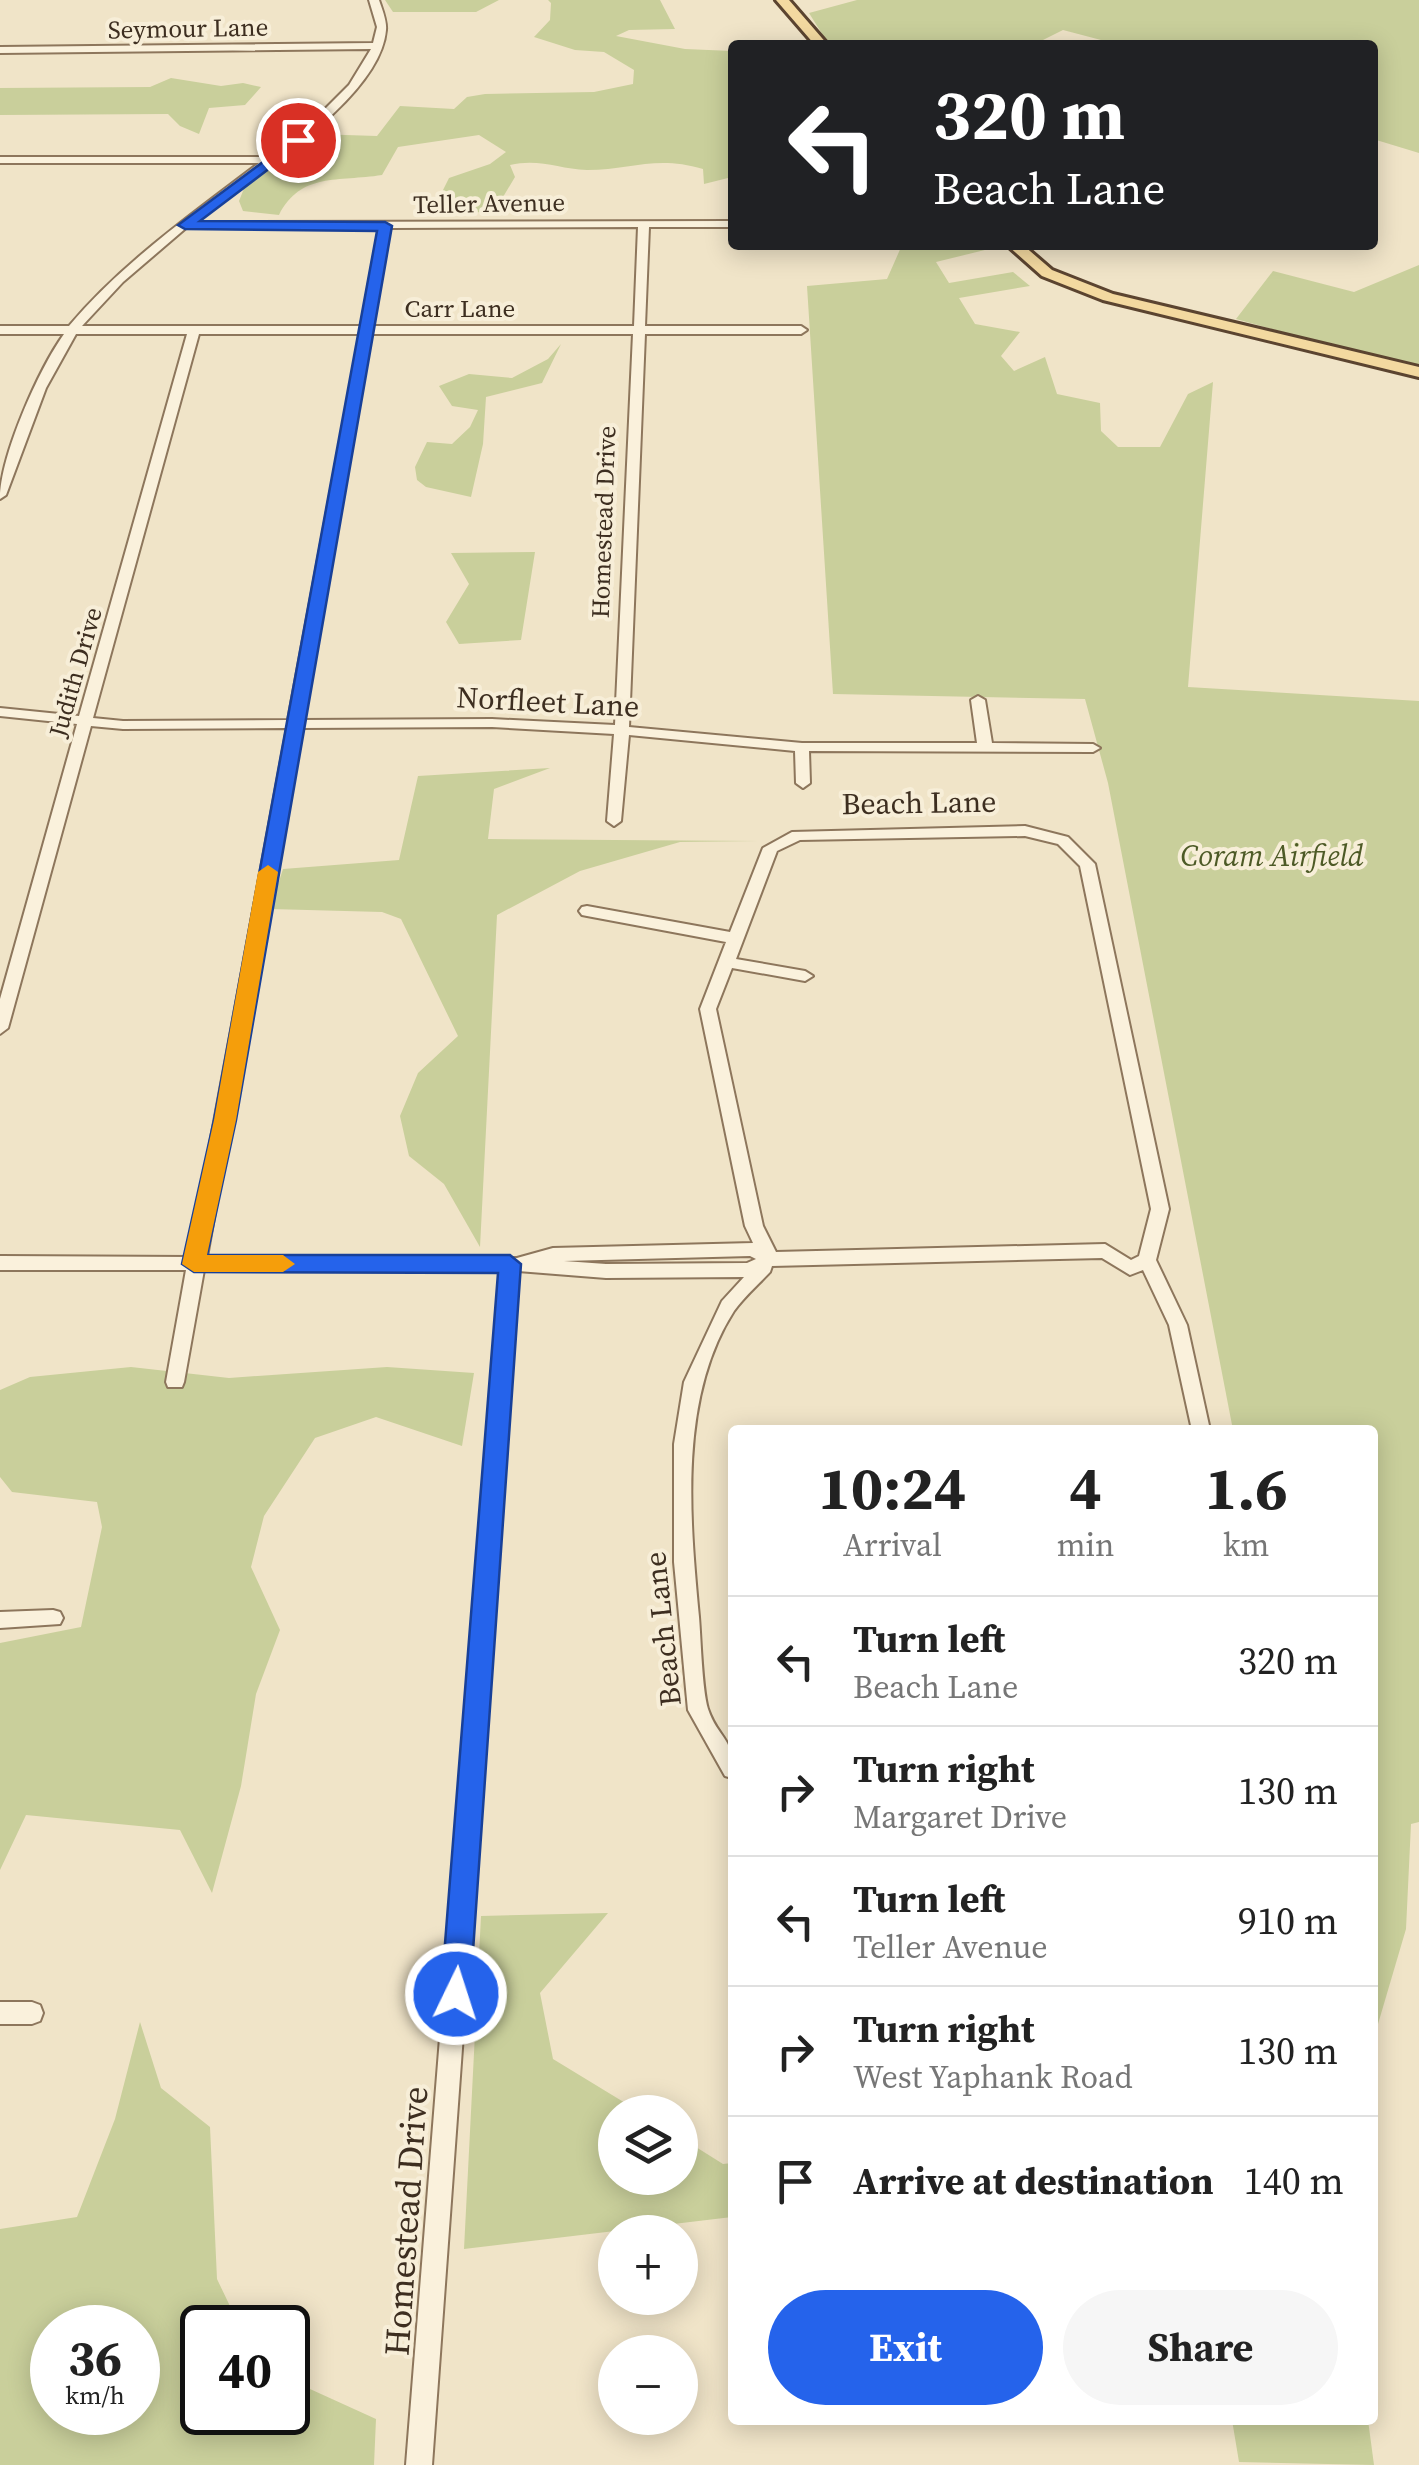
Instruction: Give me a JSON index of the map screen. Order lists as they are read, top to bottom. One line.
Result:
{"streets":{"street":["Seymour Lane","Teller Avenue","Carr Lane","Homestead Drive","Judith Drive","Norfleet Lane","Beach Lane"]},"crossings":[["Teller Avenue","Homestead Drive"],["Carr Lane","Homestead Drive"],["Carr Lane","Judith Drive"],["Homestead Drive","Norfleet Lane"],["Judith Drive","Norfleet Lane"]],"parks":["Coram Airfield"],"page":{"turn":["320 m","Beach Lane"],"eta":["10:24","Arrival","4","min","1.6","km"],"list":[{"name":"Turn left","note":"Beach Lane","value":"320 m"},{"name":"Turn right","note":"Margaret Drive","value":"130 m"},{"name":"Turn left","note":"Teller Avenue","value":"910 m"},{"name":"Turn right","note":"West Yaphank Road","value":"130 m"},{"name":"Arrive at destination","value":"140 m"}],"map_buttons":["+","−"],"buttons":["Exit","Share"],"speed":"36 km/h","limit":"40"}}
